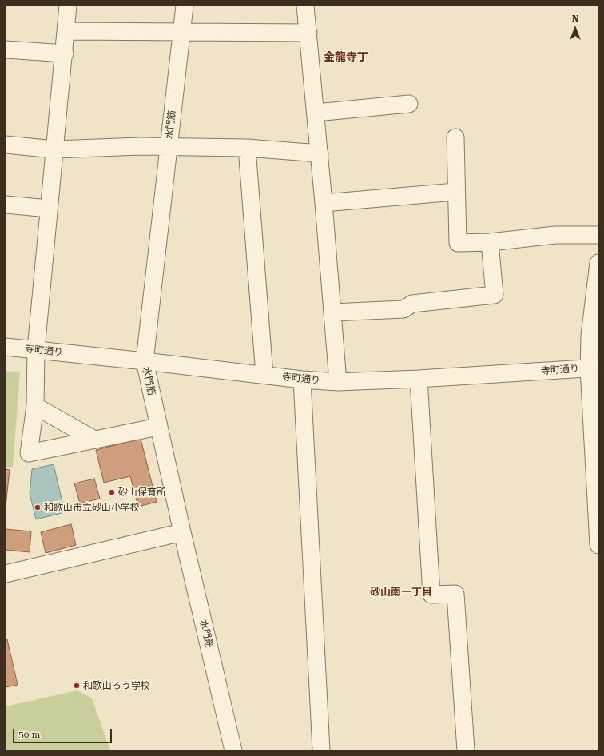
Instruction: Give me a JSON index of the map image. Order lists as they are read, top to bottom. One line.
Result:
{"streets":{"street":["水門筋","寺町通り"]},"crossings":[["水門筋","寺町通り"]],"districts":["金龍寺丁","砂山南一丁目"],"places":["砂山保育所","和歌山市立砂山小学校","和歌山ろう学校"],"scale_bar":"50 m","north":"top"}
